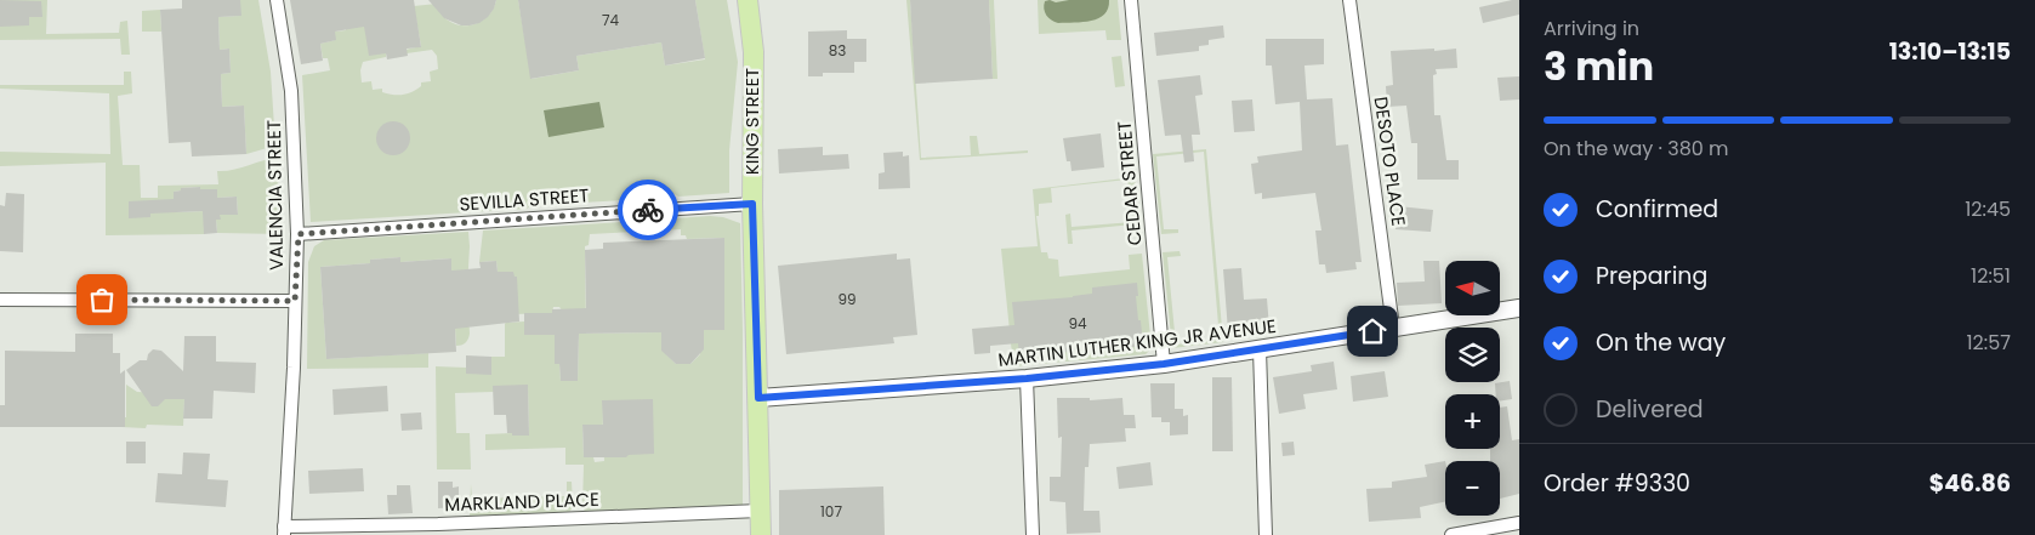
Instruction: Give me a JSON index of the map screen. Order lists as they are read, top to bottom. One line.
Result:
{"streets":{"main road":["KING STREET"],"street":["DESOTO PLACE","CEDAR STREET","VALENCIA STREET","SEVILLA STREET","MARTIN LUTHER KING JR AVENUE","MARKLAND PLACE"]},"crossings":[["KING STREET","SEVILLA STREET"],["KING STREET","MARTIN LUTHER KING JR AVENUE"],["KING STREET","MARKLAND PLACE"],["DESOTO PLACE","MARTIN LUTHER KING JR AVENUE"],["CEDAR STREET","MARTIN LUTHER KING JR AVENUE"],["VALENCIA STREET","SEVILLA STREET"],["VALENCIA STREET","MARKLAND PLACE"]],"house_numbers":["74","83","99","94","107"],"north":"left","page":{"heading":["3 min","Arriving in","13:10–13:15"],"panel":["Order #9330","$46.86"],"bar":"On the way · 380 m","list":[["Confirmed","12:45"],["Preparing","12:51"],["On the way","12:57"],"Delivered"],"map_buttons":["+","−"]}}
